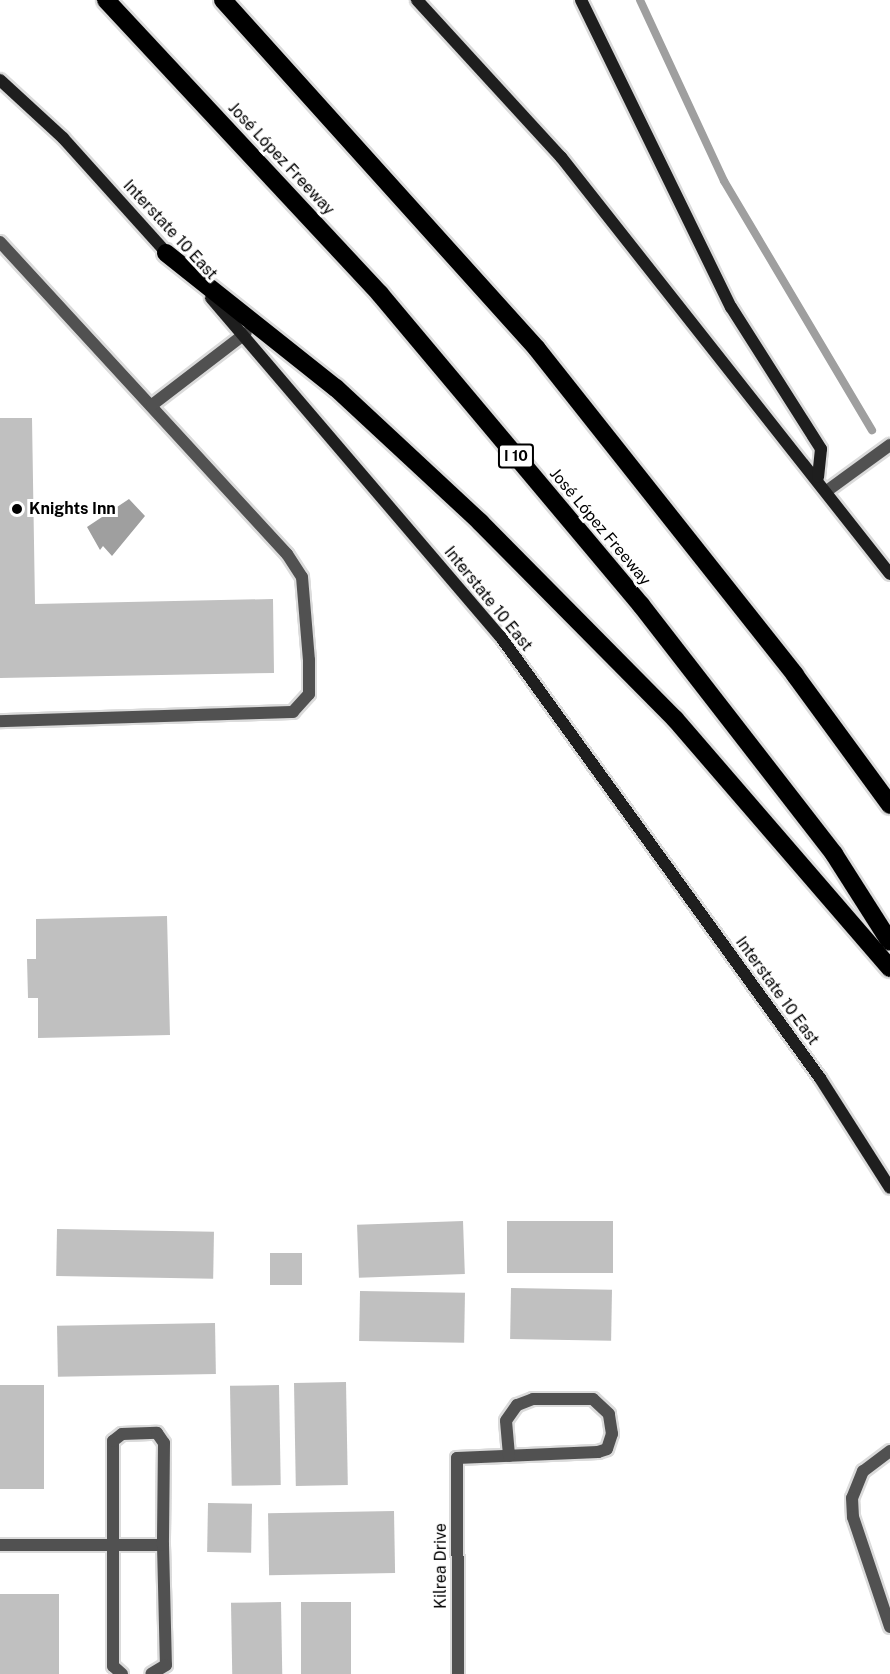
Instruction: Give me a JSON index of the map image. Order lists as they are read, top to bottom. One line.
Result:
{"streets":{"highway":["José López Freeway","I 10"],"main road":["Interstate 10 East"],"street":["Kilrea Drive"]},"places":["Knights Inn"]}
